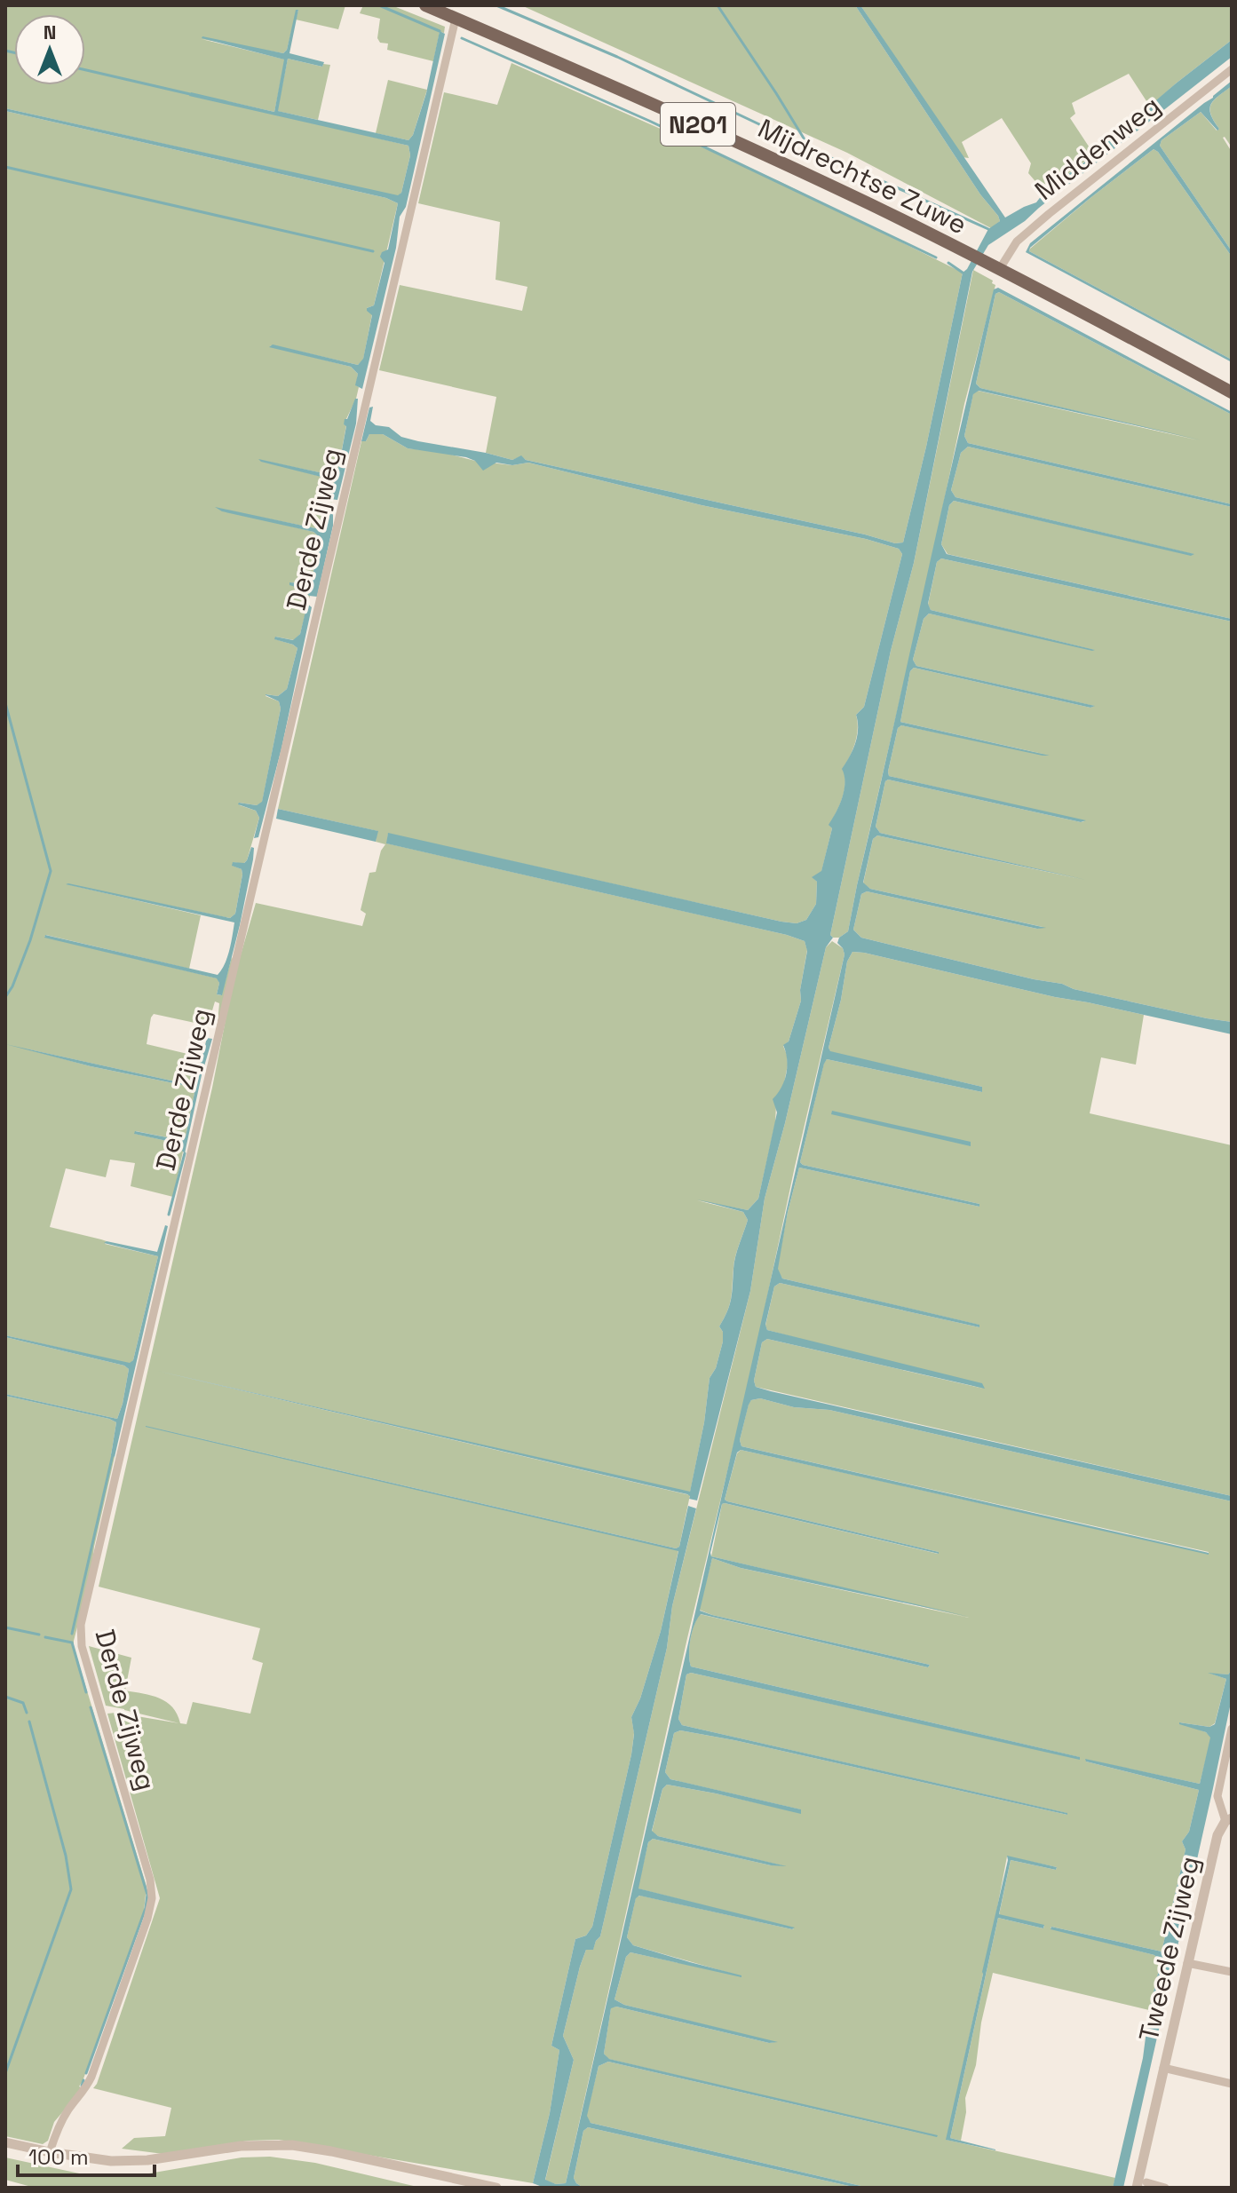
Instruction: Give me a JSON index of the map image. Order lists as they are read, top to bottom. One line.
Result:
{"streets":{"main road":["N201","Mijdrechtse Zuwe"],"street":["Middenweg","Derde Zijweg","Tweede Zijweg"]},"crossings":[["Middenweg","Mijdrechtse Zuwe"],["Mijdrechtse Zuwe","Derde Zijweg"]],"scale_bar":"100 m","north":"top"}
